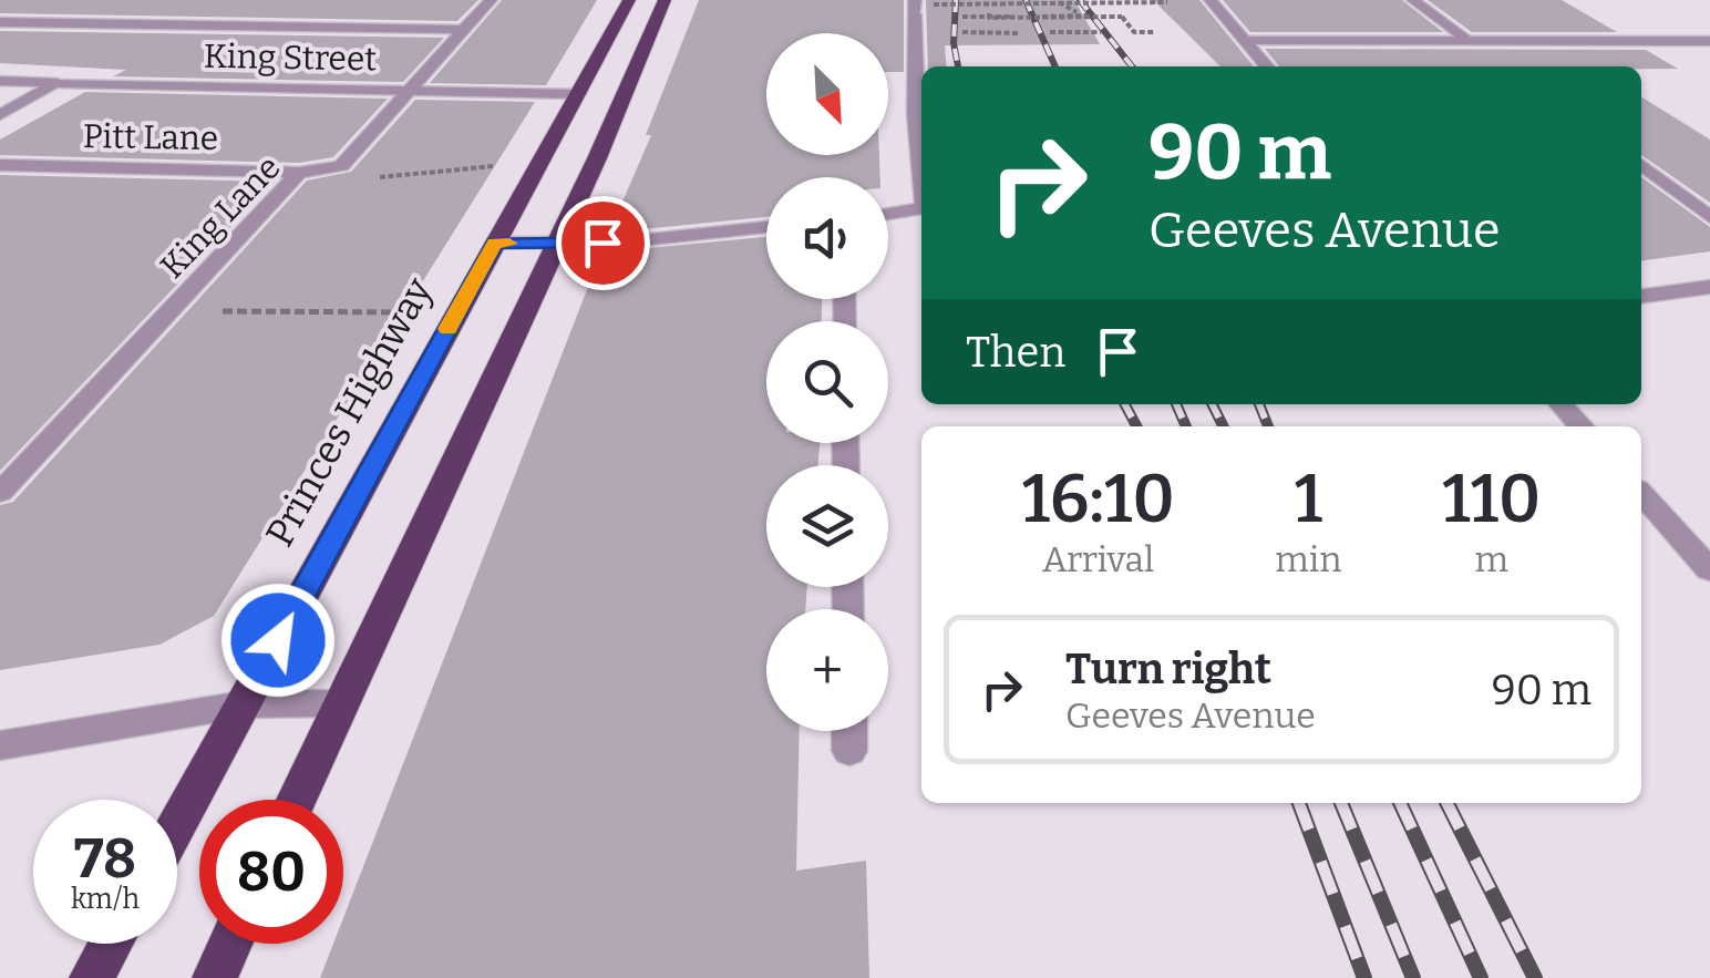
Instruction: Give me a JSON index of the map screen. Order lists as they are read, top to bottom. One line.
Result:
{"streets":{"highway":["Princes Highway"],"street":["King Street","Pitt Lane","King Lane"]},"crossings":[["King Street","King Lane"],["King Street","Princes Highway"],["Pitt Lane","King Lane"]],"north":"bottom right","page":{"map_buttons":"+","turn":["90 m","Geeves Avenue"],"then":"Then","eta":["16:10","Arrival","1","min","110","m"],"list":[{"name":"Turn right","note":"Geeves Avenue","value":"90 m"}],"speed":"78 km/h","limit":"80"}}
